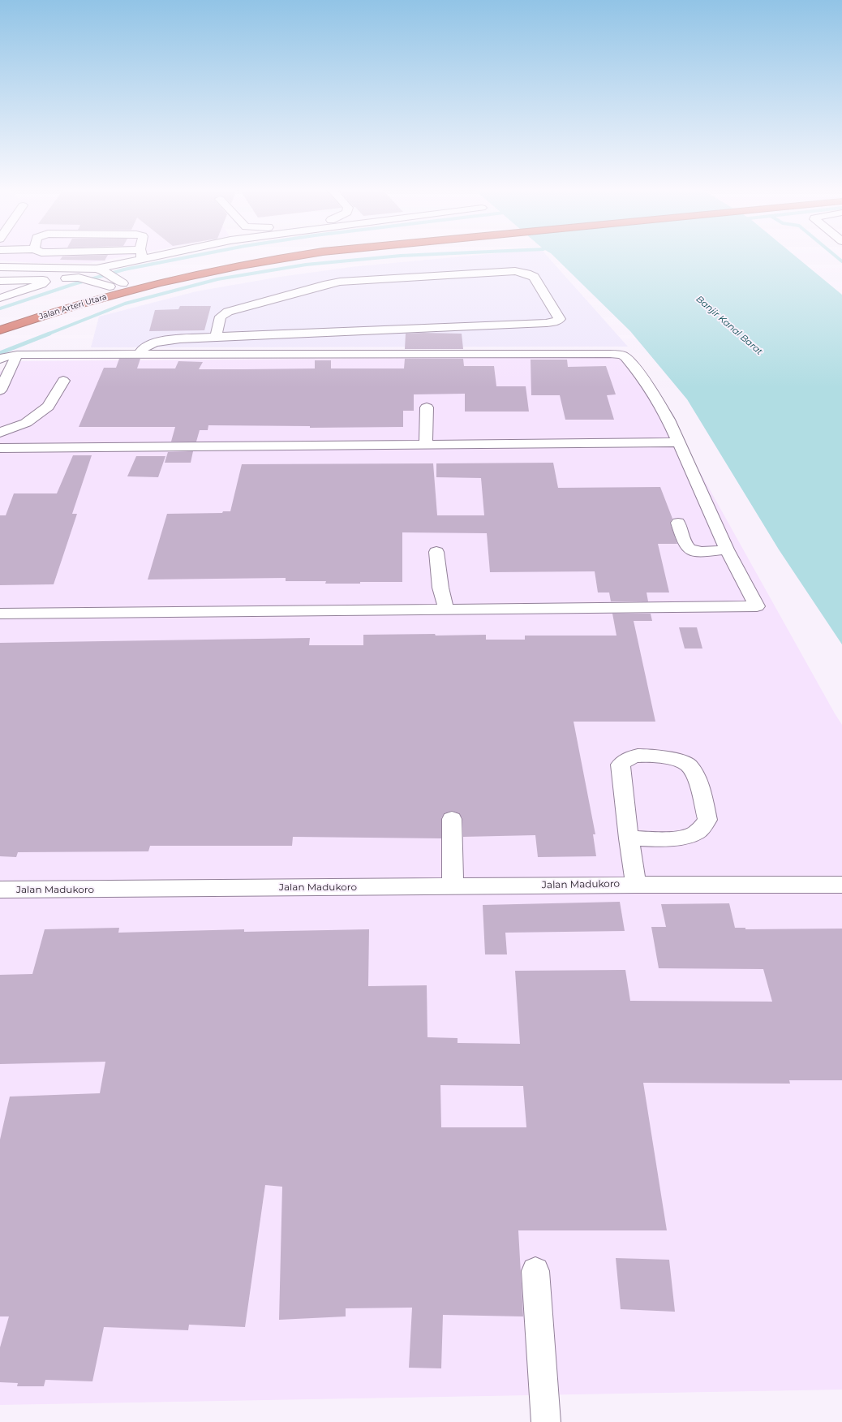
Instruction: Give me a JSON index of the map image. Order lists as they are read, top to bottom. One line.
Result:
{"streets":{"highway":["Jalan Arteri Utara"],"street":["Jalan Madukoro"]},"water":["Banjir Kanal Barat"]}
